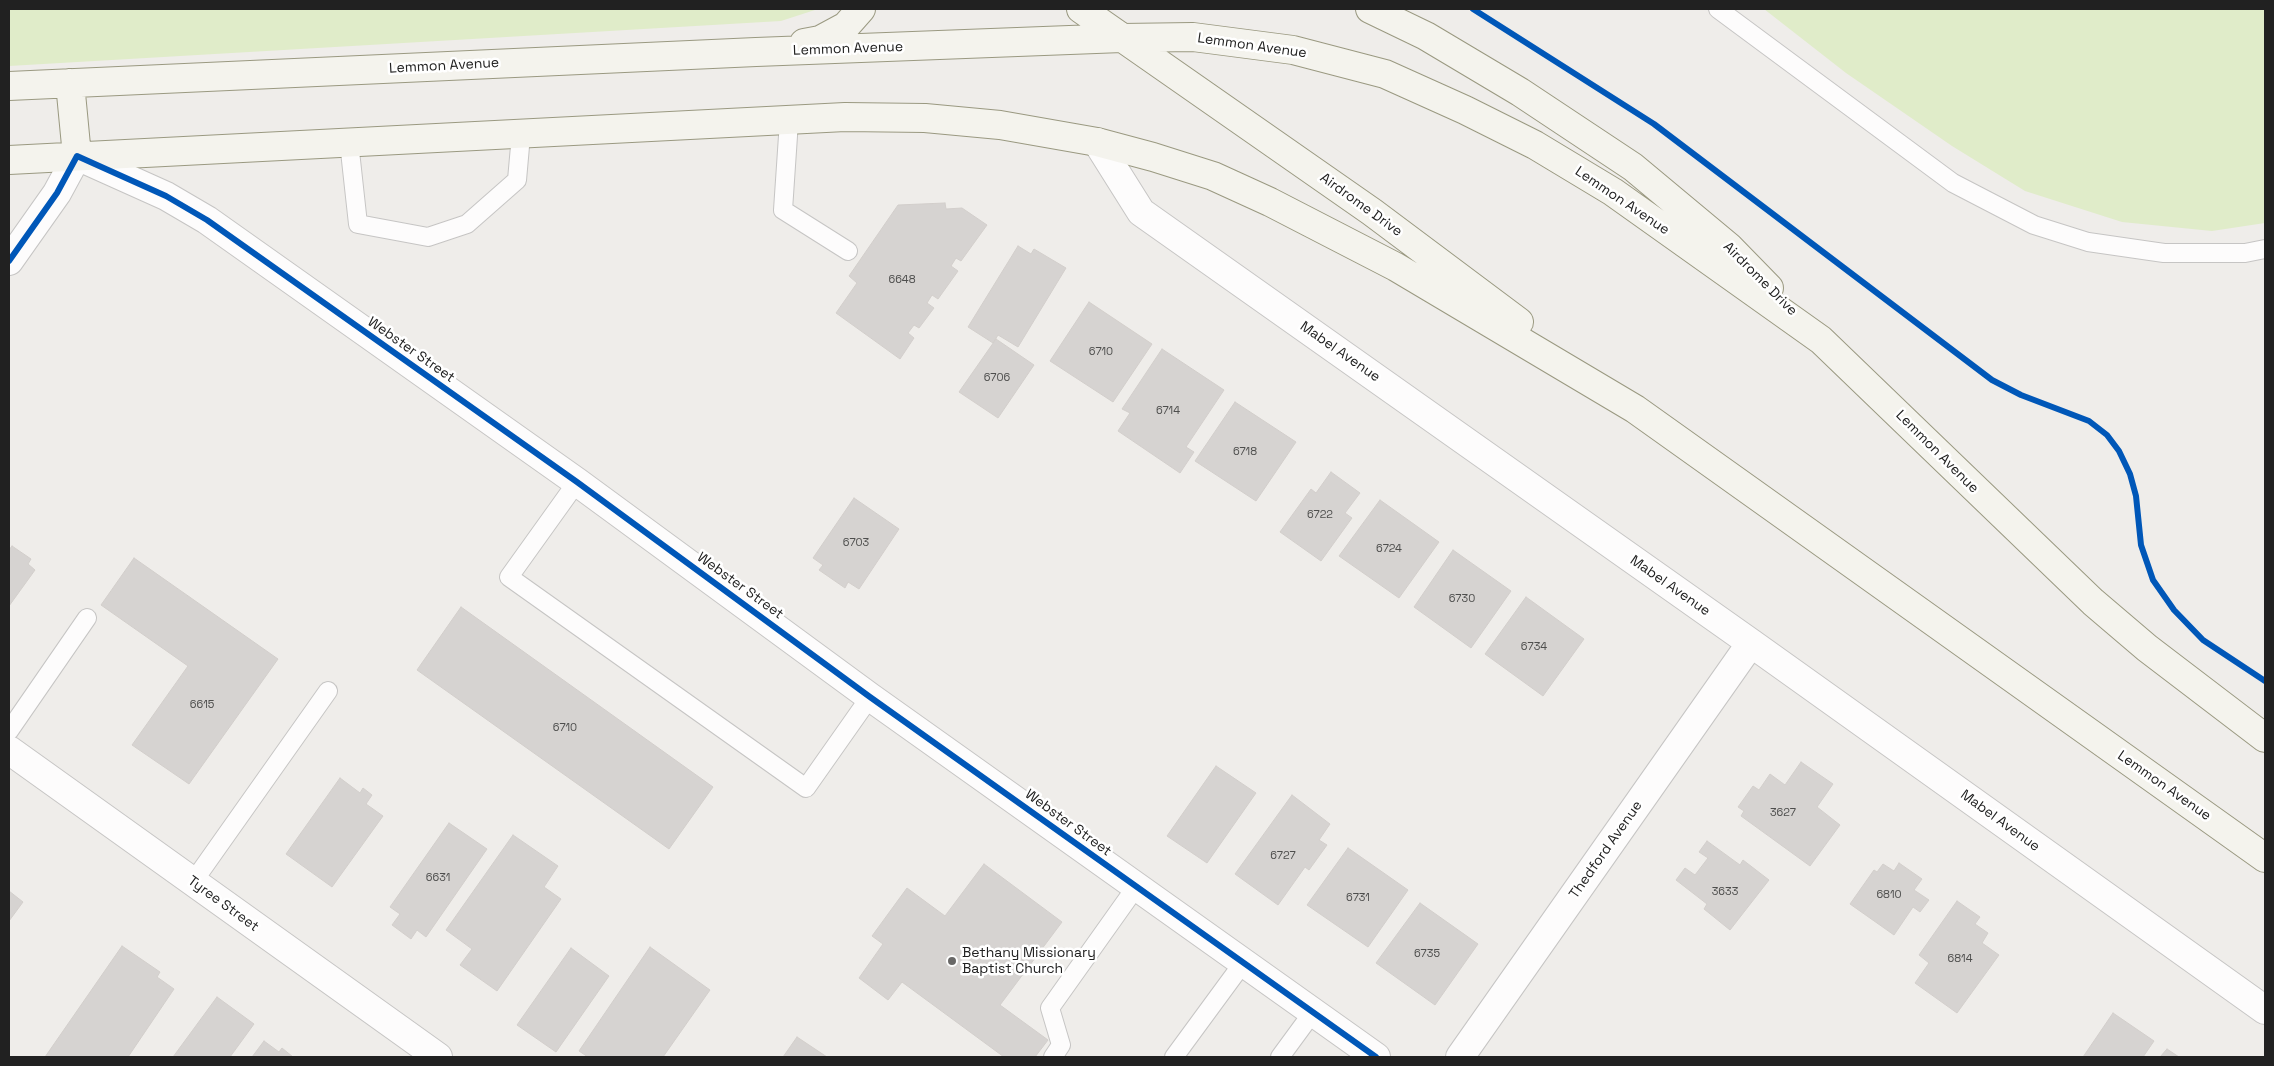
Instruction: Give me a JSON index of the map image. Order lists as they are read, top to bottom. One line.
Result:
{"streets":{"main road":["Lemmon Avenue","Airdrome Drive"],"street":["Webster Street","Mabel Avenue","Thedford Avenue","Tyree Street"]},"crossings":[["Lemmon Avenue","Airdrome Drive"],["Lemmon Avenue","Webster Street"],["Lemmon Avenue","Mabel Avenue"],["Mabel Avenue","Thedford Avenue"]],"places":["Bethany Missionary Baptist Church"],"house_numbers":["6648","6710","6706","6714","6718","6722","6703","6724","6730","6734","6615","6710","3627","6727","6631","3633","6810","6731","6735","6814"]}
